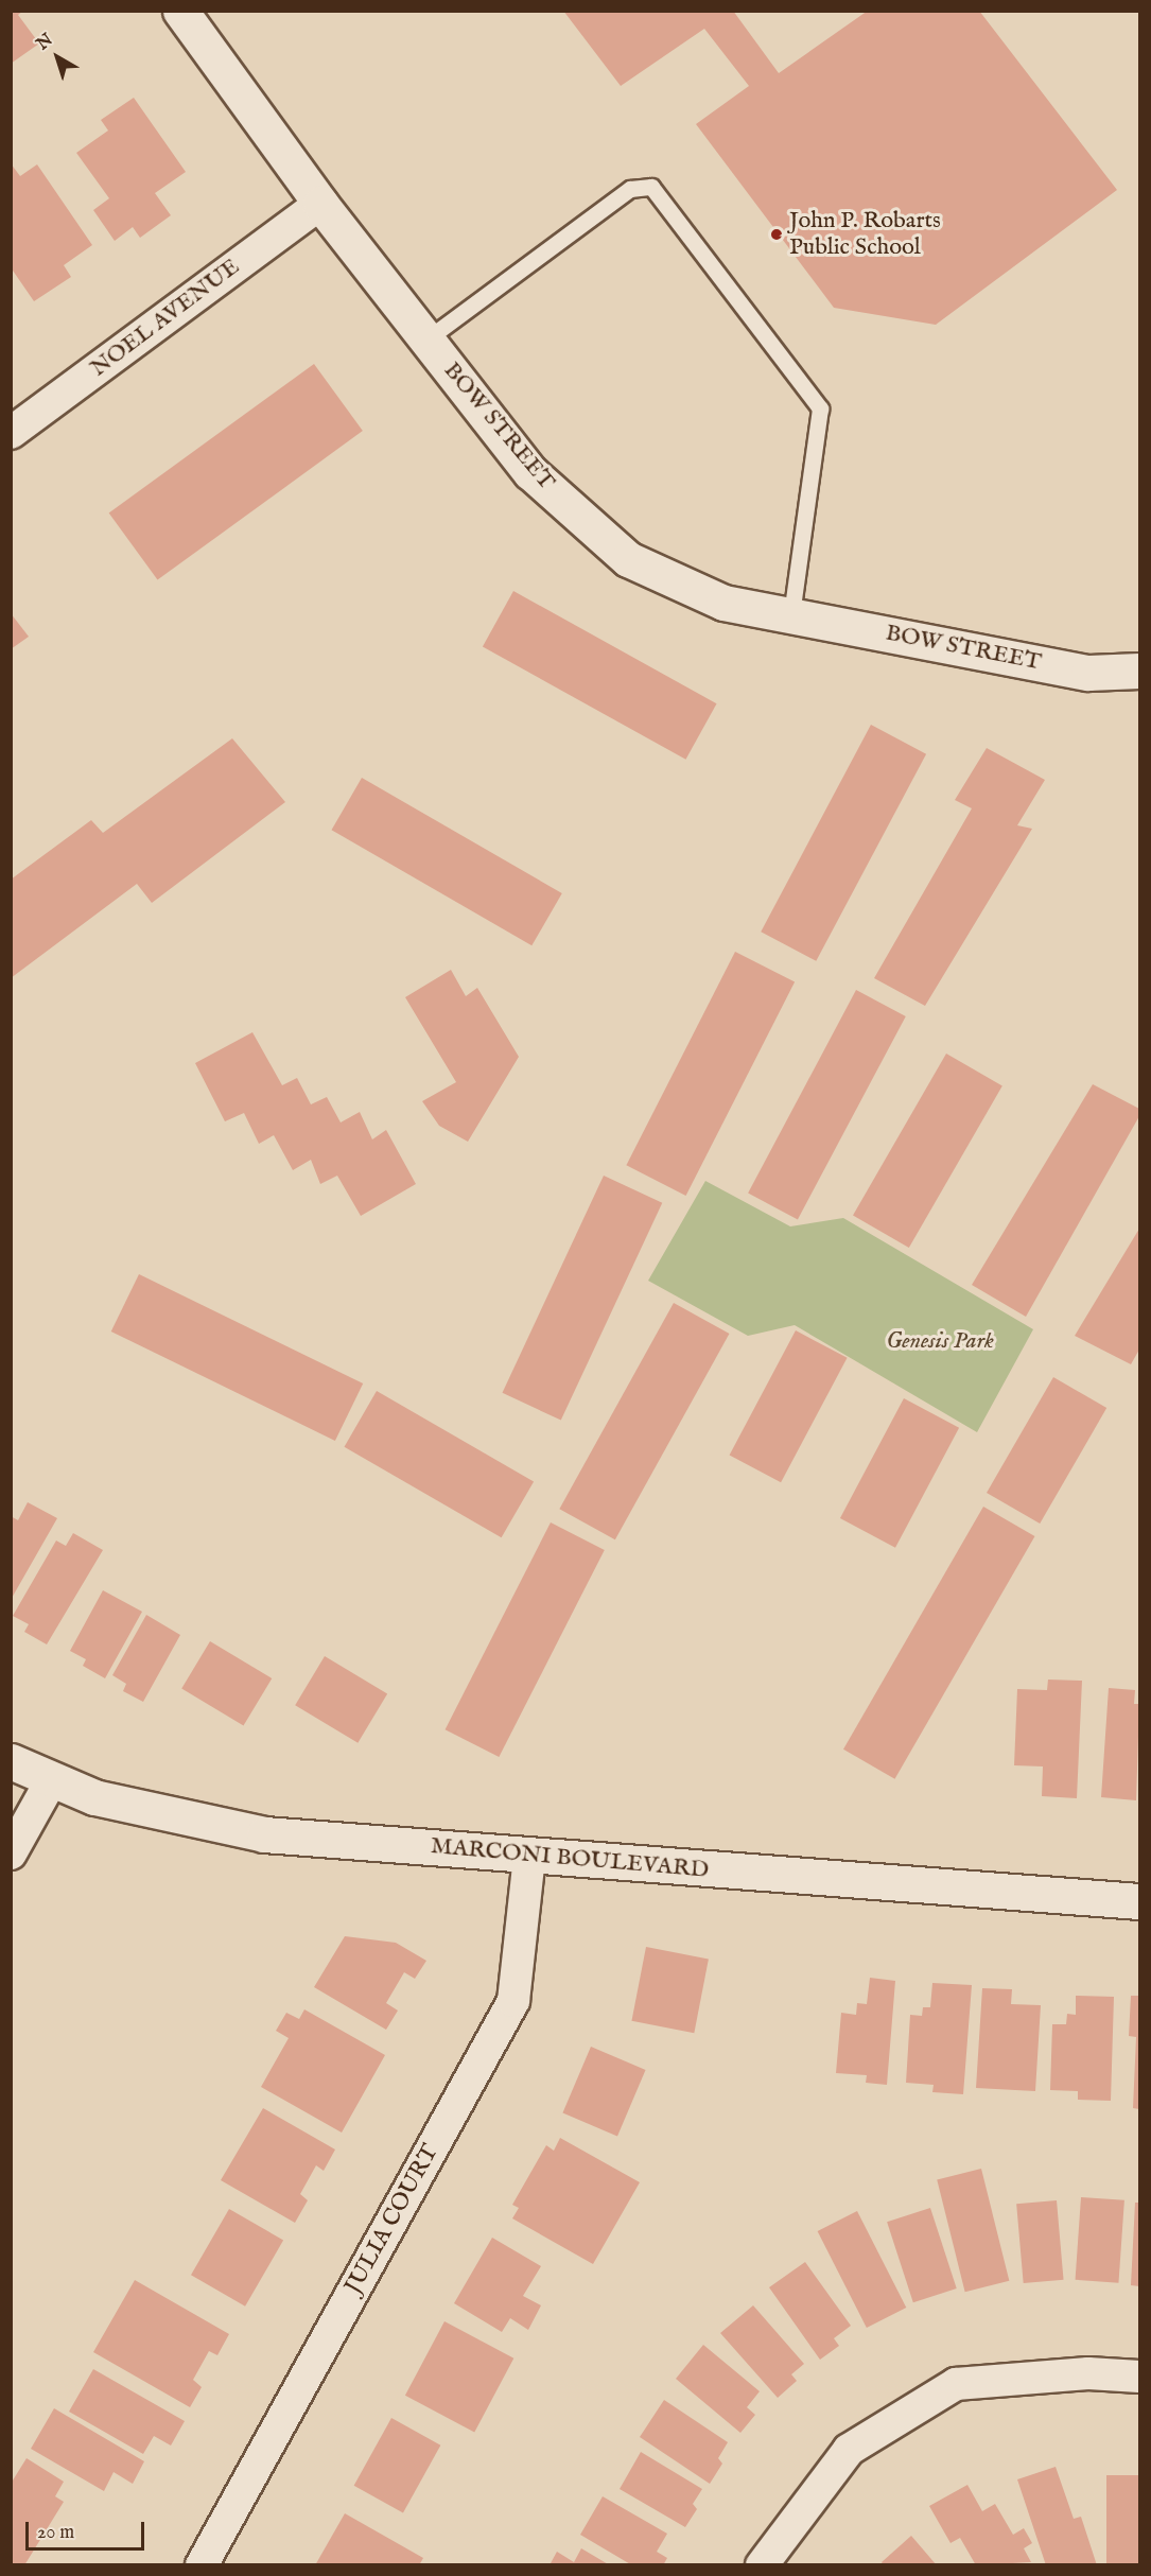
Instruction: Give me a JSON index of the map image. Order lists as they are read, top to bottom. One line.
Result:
{"streets":{"street":["NOEL AVENUE","BOW STREET","MARCONI BOULEVARD","JULIA COURT"]},"crossings":[["NOEL AVENUE","BOW STREET"],["MARCONI BOULEVARD","JULIA COURT"]],"parks":["Genesis Park"],"places":["John P. Robarts Public School"],"scale_bar":"20 m","north":"top left"}
